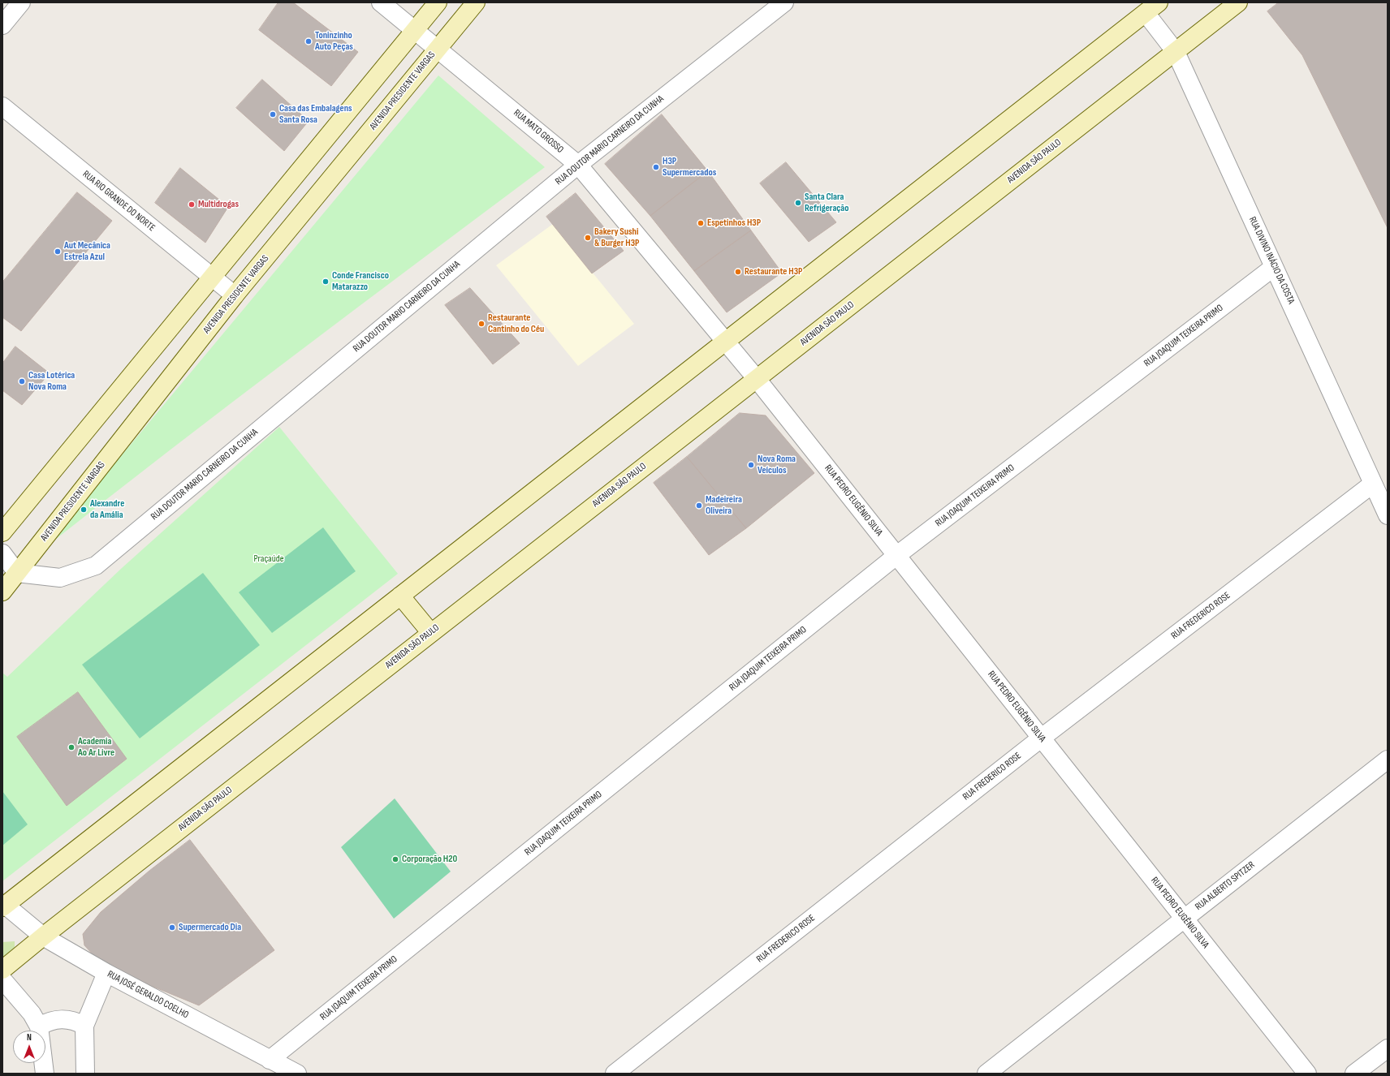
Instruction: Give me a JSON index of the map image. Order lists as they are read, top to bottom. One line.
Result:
{"streets":{"main road":["AVENIDA PRESIDENTE VARGAS","AVENIDA SÃO PAULO"],"street":["RUA MATO GROSSO","RUA DOUTOR MARIO CARNEIRO DA CUNHA","RUA RIO GRANDE DO NORTE","RUA DIVINO INÁCIO DA COSTA","RUA JOAQUIM TEIXEIRA PRIMO","RUA PEDRO EUGÊNIO SILVA","RUA FREDERICO ROSE","RUA ALBERTO SPITZER","RUA JOSÉ GERALDO COELHO"]},"crossings":[["AVENIDA PRESIDENTE VARGAS","RUA MATO GROSSO"],["AVENIDA PRESIDENTE VARGAS","RUA DOUTOR MARIO CARNEIRO DA CUNHA"],["AVENIDA PRESIDENTE VARGAS","RUA RIO GRANDE DO NORTE"],["RUA MATO GROSSO","RUA DOUTOR MARIO CARNEIRO DA CUNHA"],["RUA MATO GROSSO","RUA PEDRO EUGÊNIO SILVA"],["AVENIDA SÃO PAULO","RUA DIVINO INÁCIO DA COSTA"],["AVENIDA SÃO PAULO","RUA PEDRO EUGÊNIO SILVA"],["AVENIDA SÃO PAULO","RUA JOSÉ GERALDO COELHO"],["RUA DIVINO INÁCIO DA COSTA","RUA JOAQUIM TEIXEIRA PRIMO"],["RUA DIVINO INÁCIO DA COSTA","RUA FREDERICO ROSE"],["RUA JOAQUIM TEIXEIRA PRIMO","RUA PEDRO EUGÊNIO SILVA"],["RUA JOAQUIM TEIXEIRA PRIMO","RUA JOSÉ GERALDO COELHO"],["RUA PEDRO EUGÊNIO SILVA","RUA FREDERICO ROSE"],["RUA PEDRO EUGÊNIO SILVA","RUA ALBERTO SPITZER"]],"parks":["Praçaúde"],"places":["Toninzinho Auto Peças","Casa das Embalagens Santa Rosa","H3P Supermercados","Santa Clara Refrigeração","Multidrogas","Espetinhos H3P","Bakery Sushi & Burger H3P","Aut Mecânica Estrela Azul","Restaurante H3P","Conde Francisco Matarazzo","Restaurante Cantinho do Céu","Casa Lotérica Nova Roma","Nova Roma Veículos","Madeireira Oliveira","Alexandre da Amália","Academia Ao Ar Livre","Corporação H20","Supermercado Dia"],"north":"top"}
